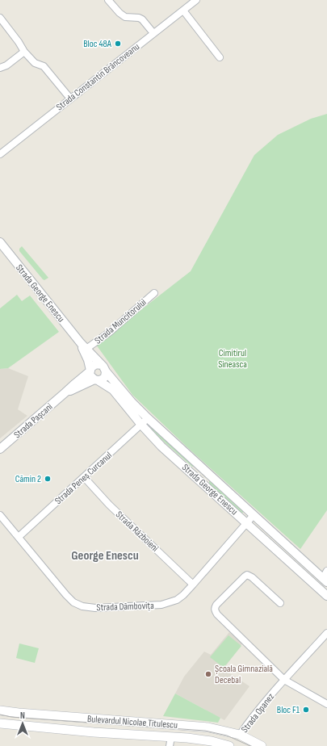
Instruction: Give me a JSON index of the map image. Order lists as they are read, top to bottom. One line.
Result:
{"streets":{"main road":["Bulevardul Nicolae Titulescu"],"street":["Strada Constantin Brâncoveanu","Strada George Enescu","Strada Muncitorului","Strada Pașcani","Strada Peneș Curcanul","Strada Războieni","Strada Dâmbovița","Strada Opanez"]},"crossings":[["Strada George Enescu","Strada Muncitorului"],["Strada George Enescu","Strada Pașcani"],["Strada George Enescu","Strada Peneș Curcanul"],["Strada George Enescu","Strada Dâmbovița"],["Strada Peneș Curcanul","Strada Războieni"],["Strada Peneș Curcanul","Strada Dâmbovița"],["Strada Războieni","Strada Dâmbovița"],["Strada Opanez","Bulevardul Nicolae Titulescu"]],"districts":["George Enescu"],"parks":["Cimitirul Sineasca"],"places":["Bloc 48A","Cămin 2","Școala Gimnazială Decebal","Bloc F1"],"north":"top"}
